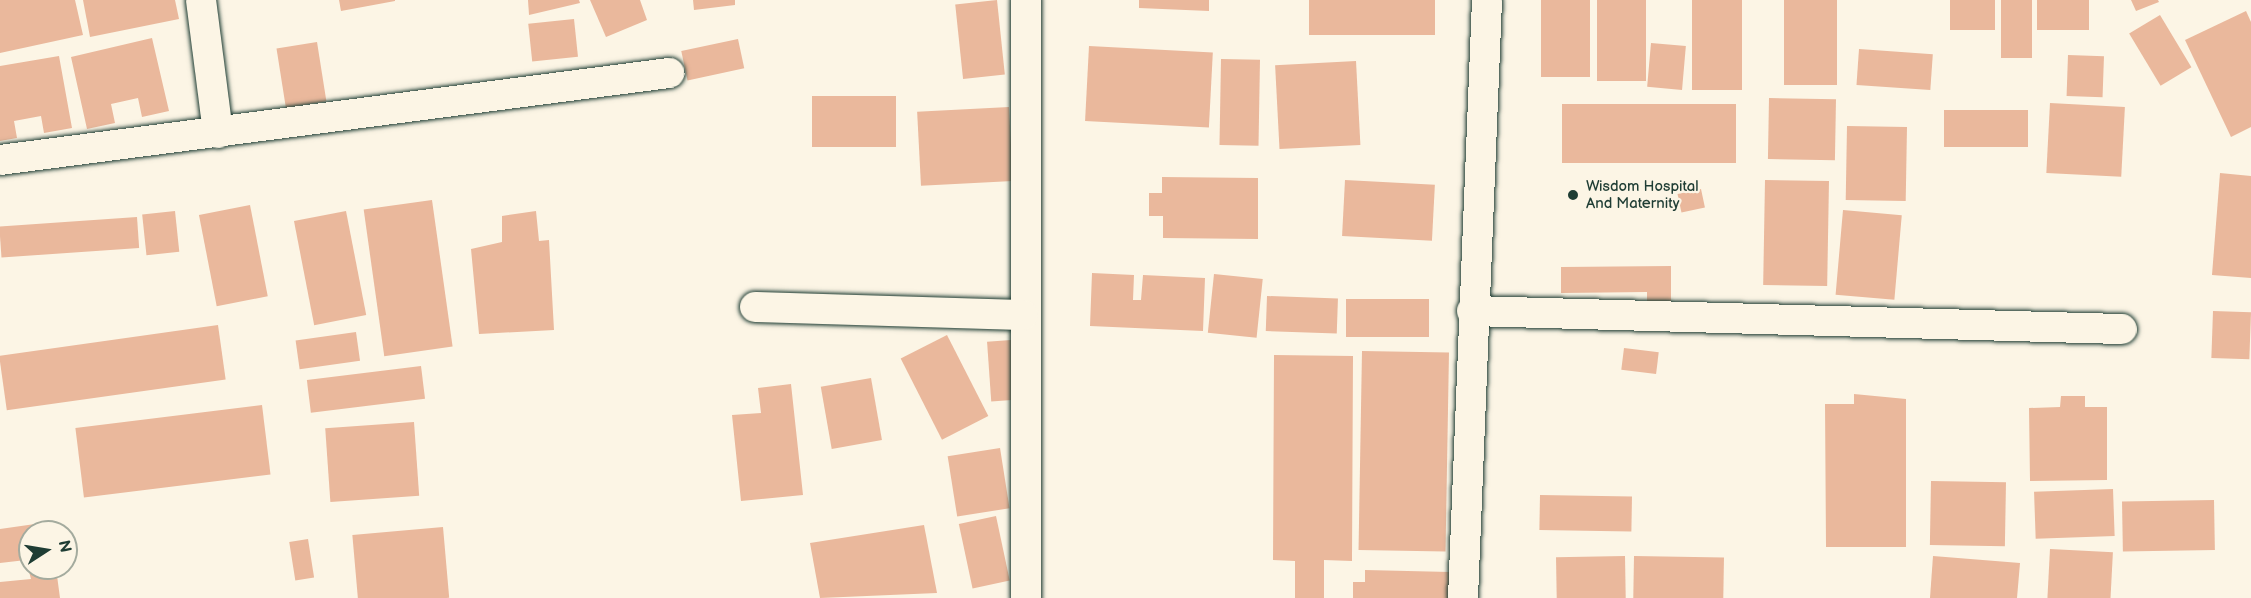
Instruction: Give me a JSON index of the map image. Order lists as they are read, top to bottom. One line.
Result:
{"places":["Wisdom Hospital And Maternity"],"north":"right"}
